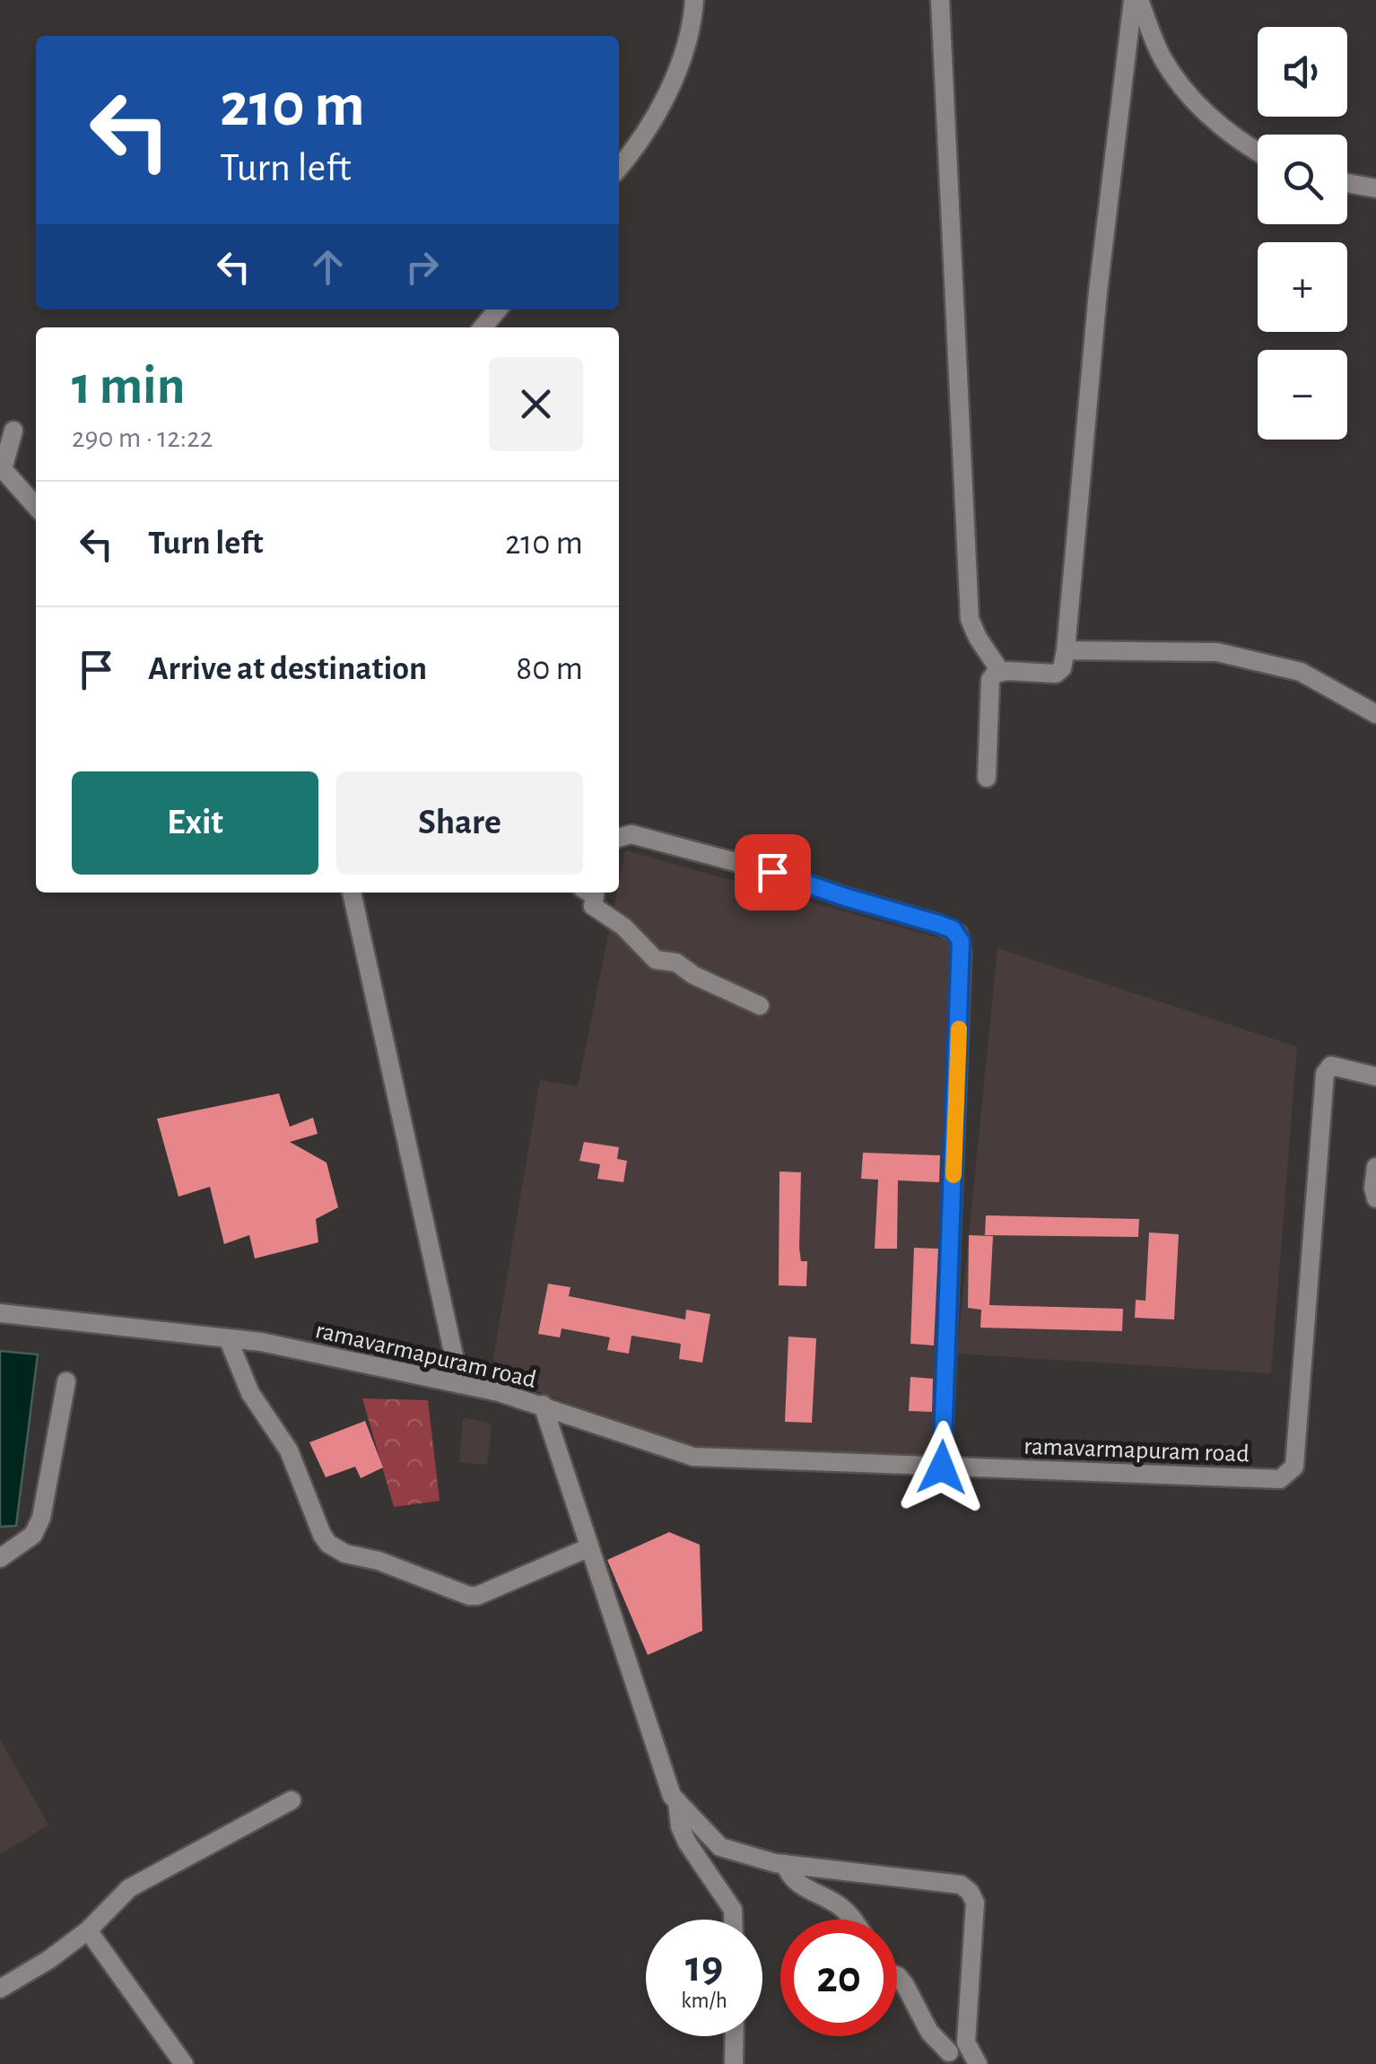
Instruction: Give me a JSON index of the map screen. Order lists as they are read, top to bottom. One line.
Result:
{"streets":{"street":["ramavarmapuram road"]},"page":{"map_buttons":["+","−"],"turn":["210 m","Turn left"],"heading":["1 min","290 m · 12:22"],"list":[{"name":"Turn left","value":"210 m"},{"name":"Arrive at destination","value":"80 m"}],"buttons":["Exit","Share"],"speed":"19 km/h","limit":"20"}}
